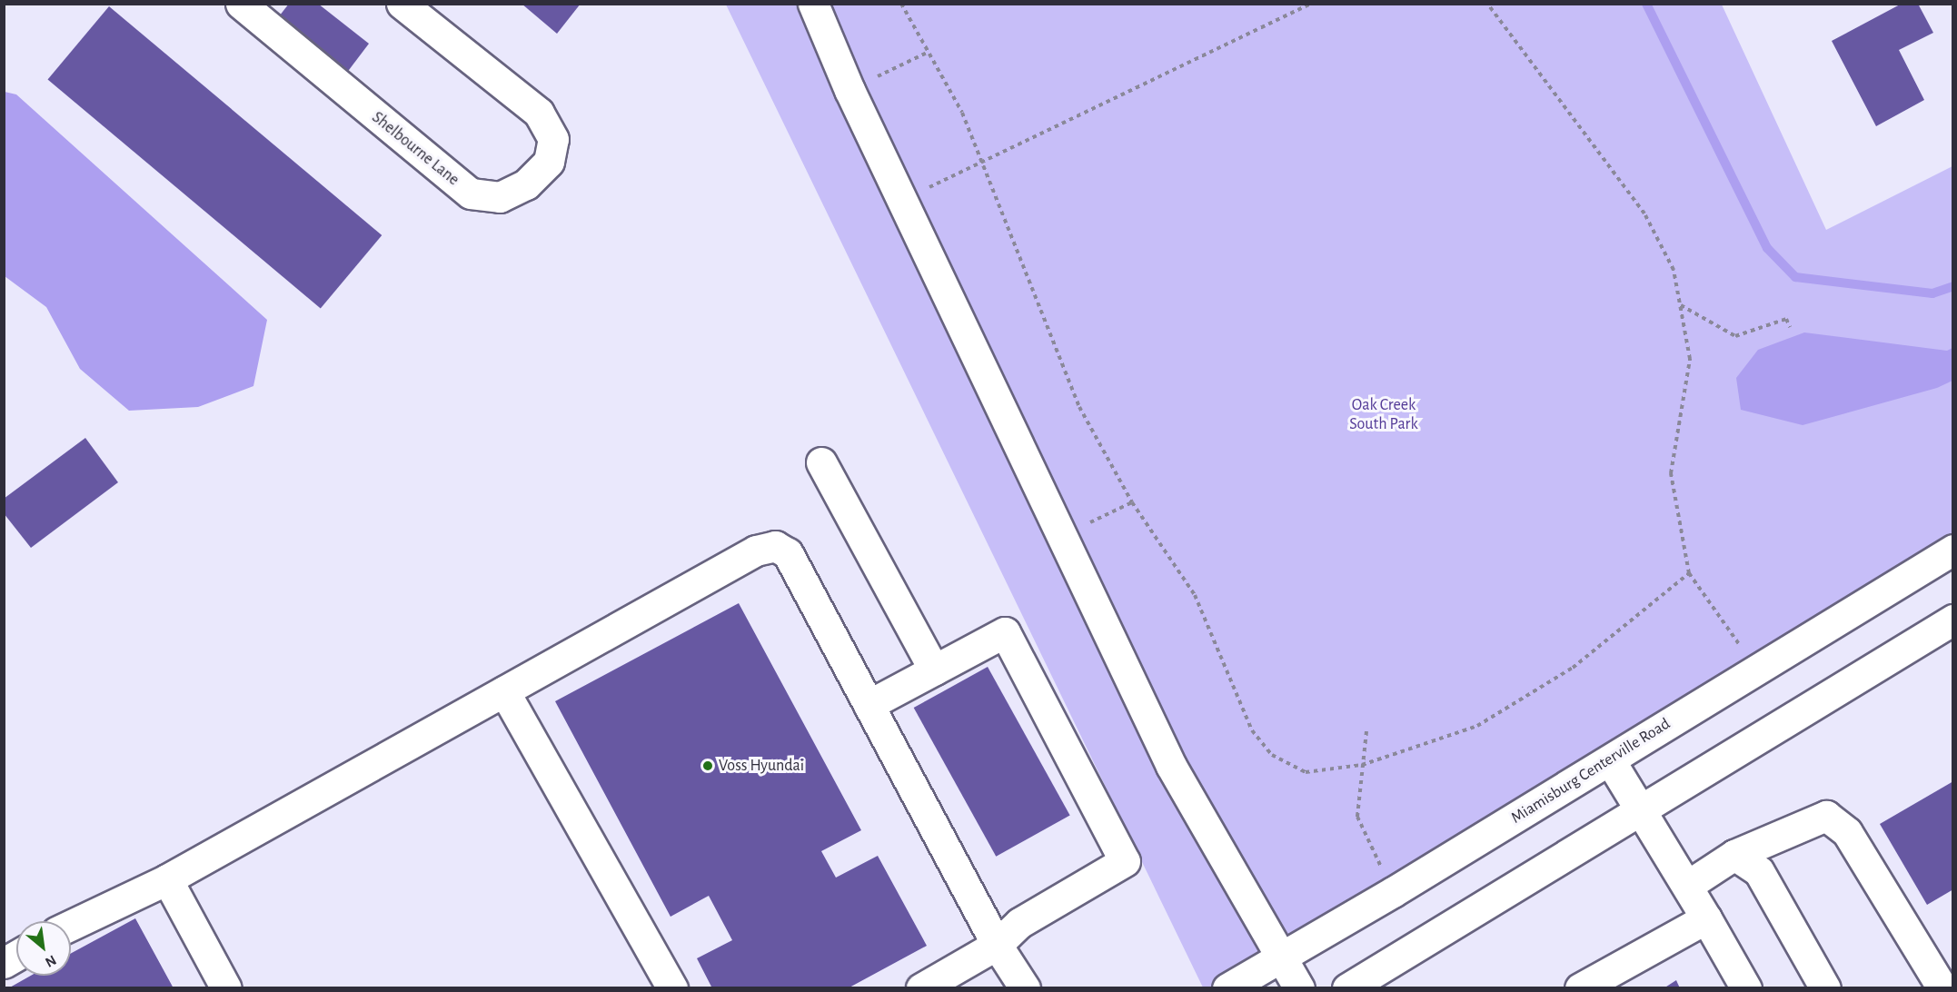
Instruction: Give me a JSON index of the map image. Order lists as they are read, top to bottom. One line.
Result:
{"streets":{"main road":["Shelbourne Lane","Miamisburg Centerville Road"]},"parks":["Oak Creek South Park"],"places":["Voss Hyundai"],"north":"bottom right"}
